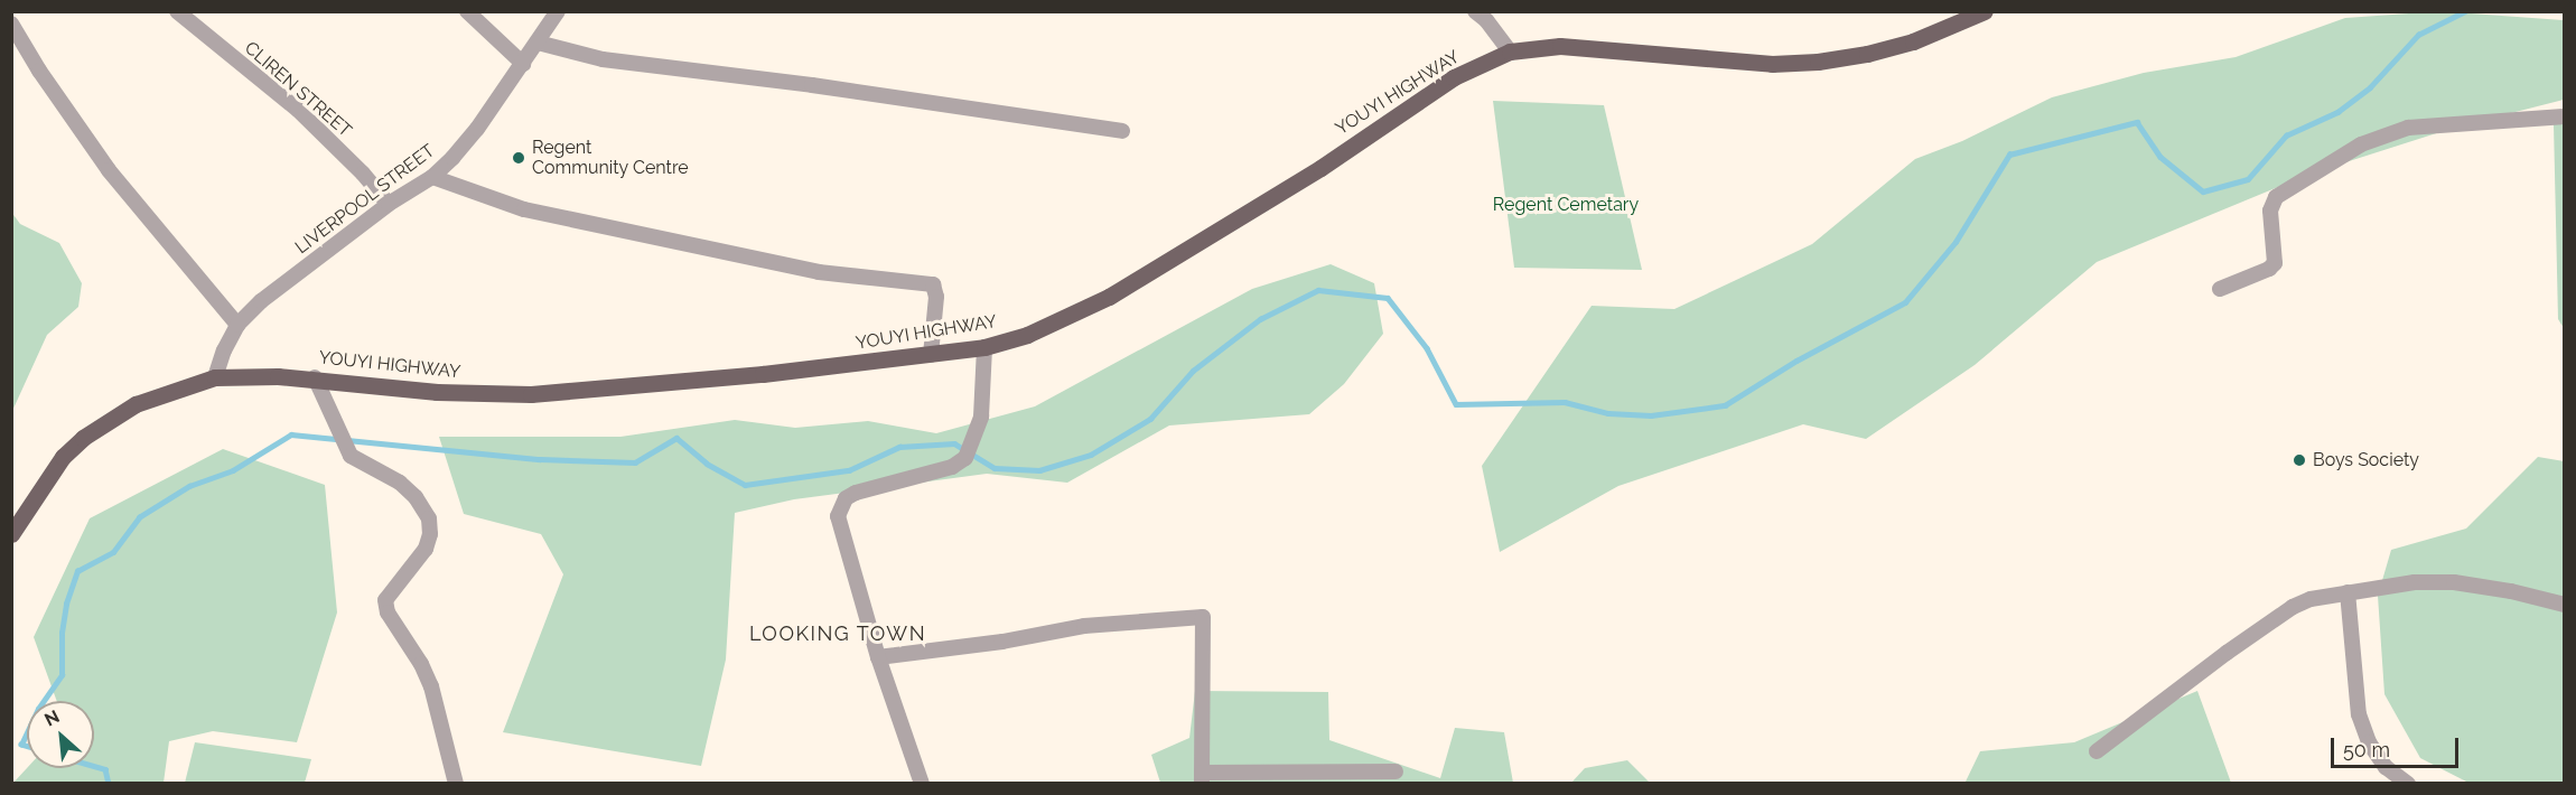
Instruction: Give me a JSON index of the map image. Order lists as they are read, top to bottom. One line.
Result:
{"streets":{"main road":["YOUYI HIGHWAY"],"street":["CLIREN STREET","LIVERPOOL STREET"]},"crossings":[["CLIREN STREET","LIVERPOOL STREET"],["YOUYI HIGHWAY","LIVERPOOL STREET"]],"districts":["LOOKING TOWN"],"parks":["Regent Cemetary"],"places":["Regent Community Centre","Boys Society"],"scale_bar":"50 m","north":"top left"}
